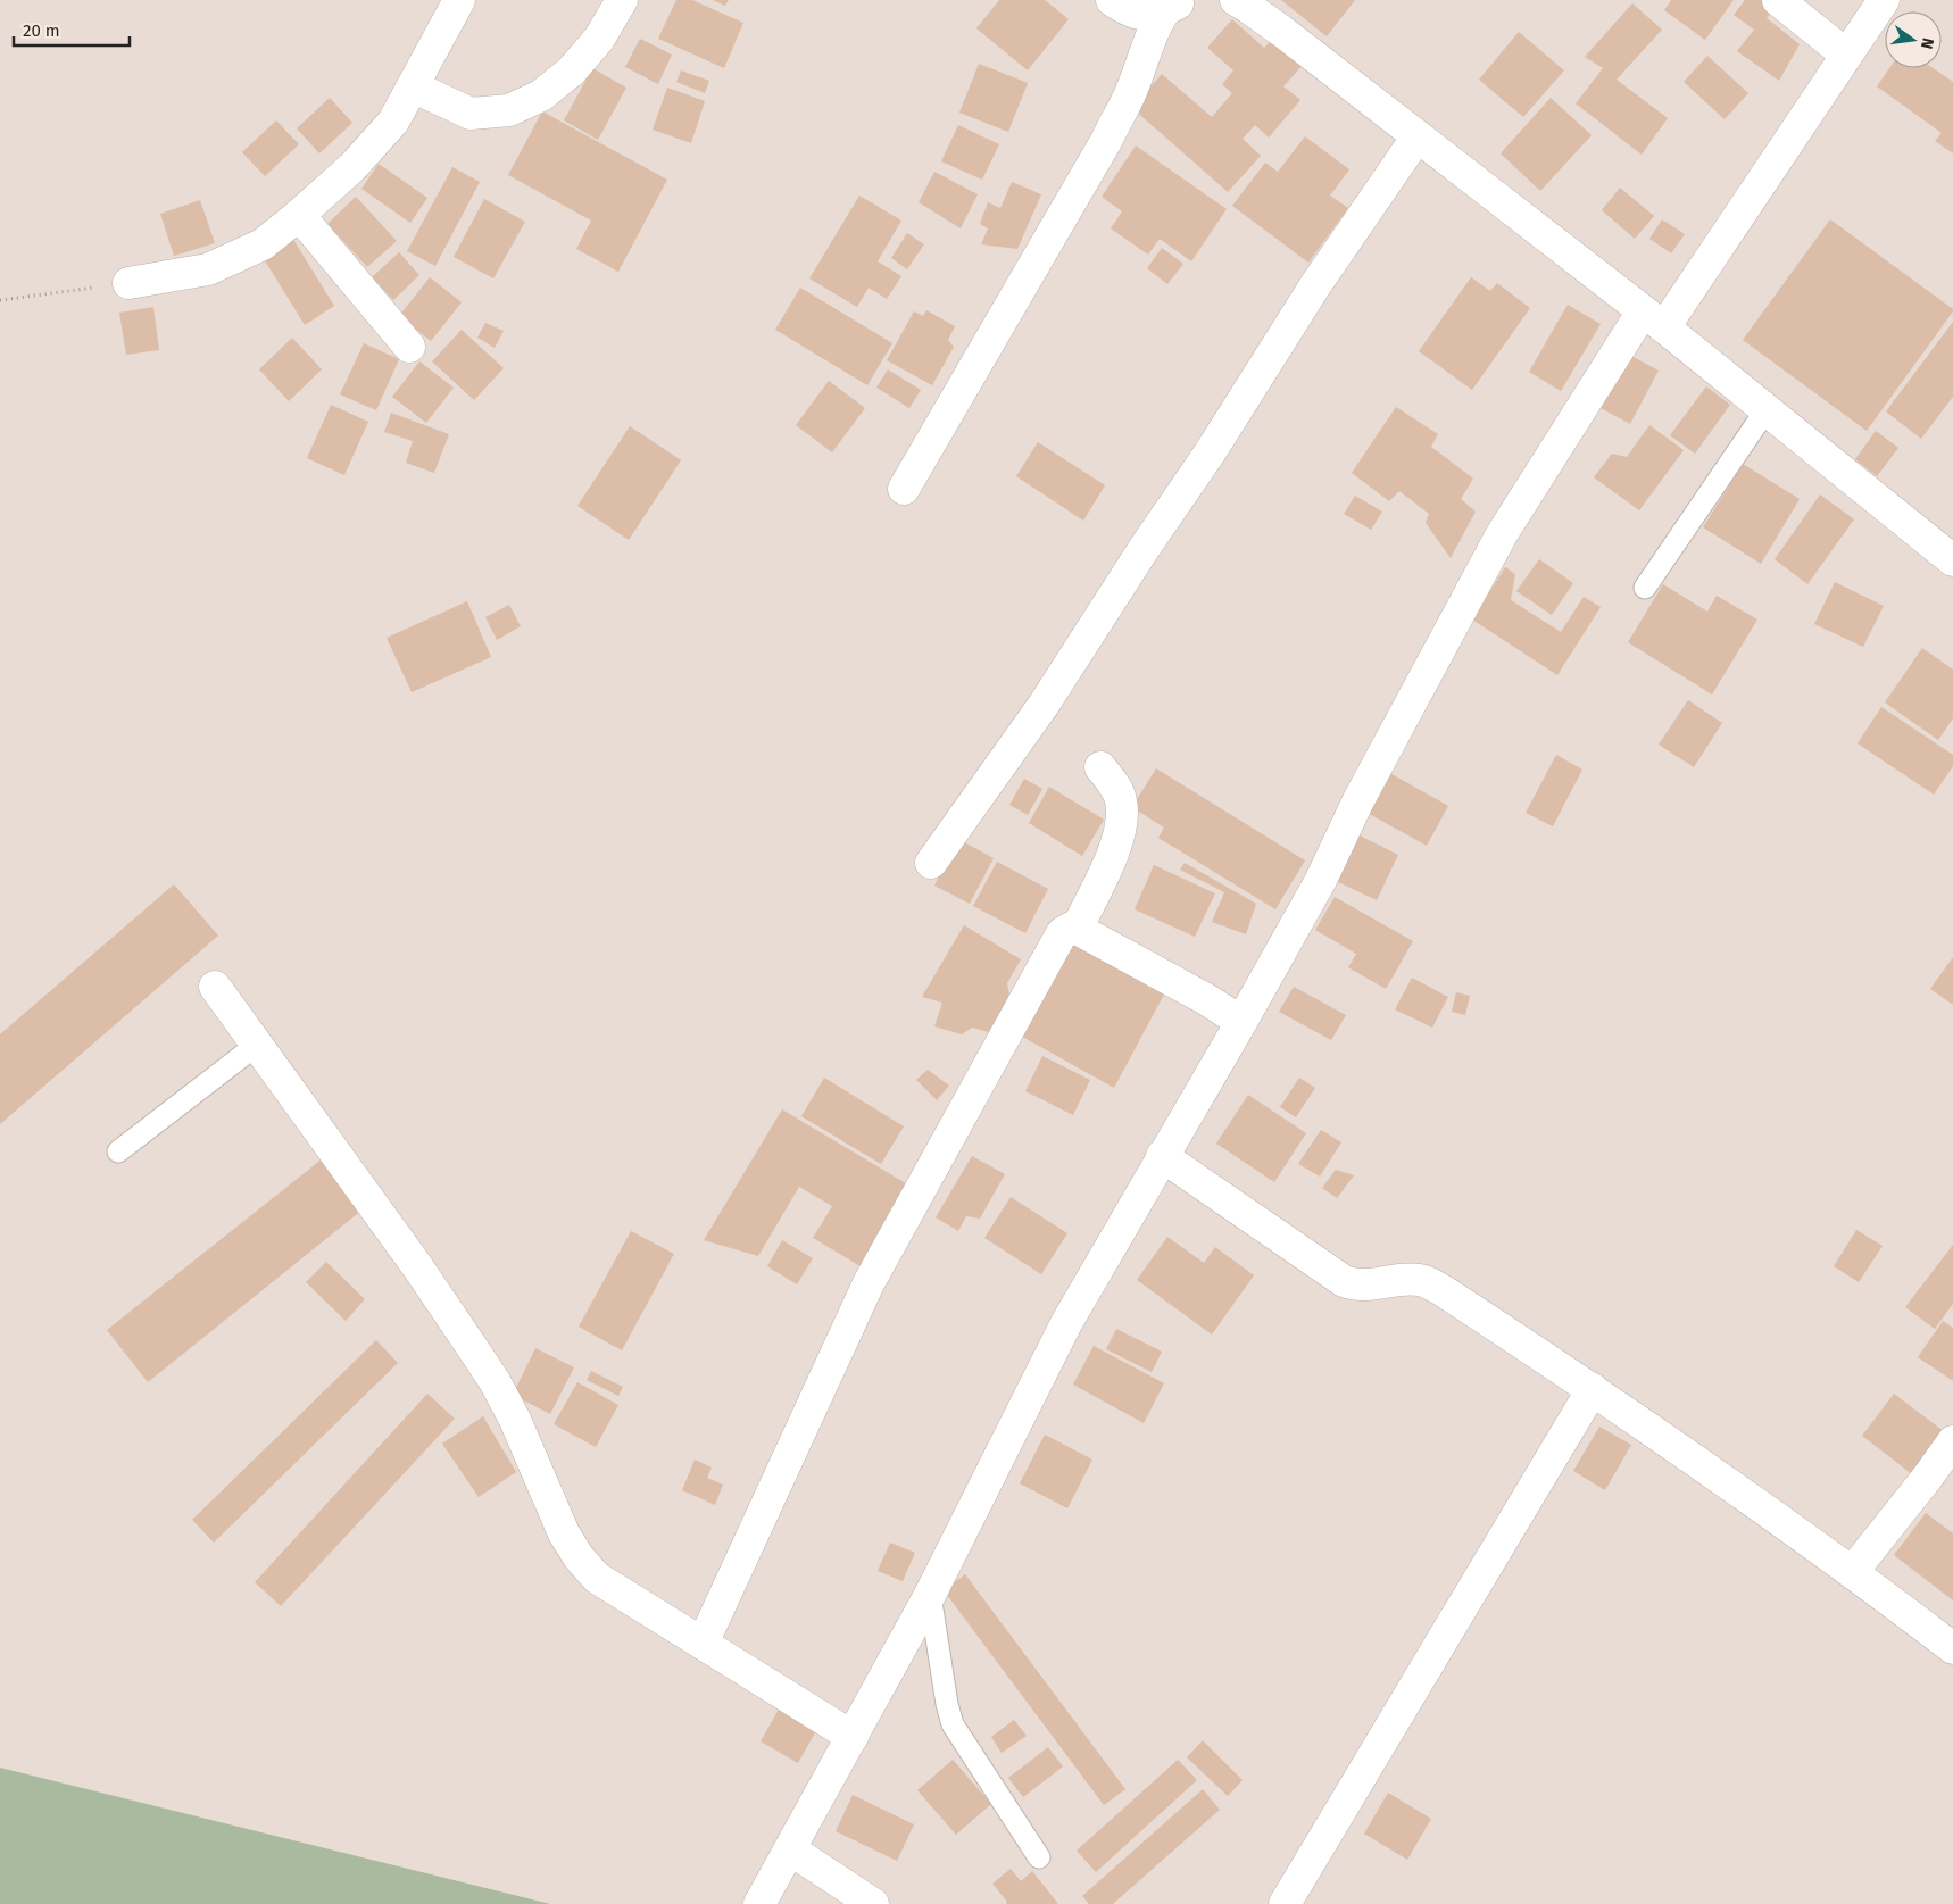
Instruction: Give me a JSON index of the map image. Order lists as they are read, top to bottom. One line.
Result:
{"scale_bar":"20 m","north":"right"}
